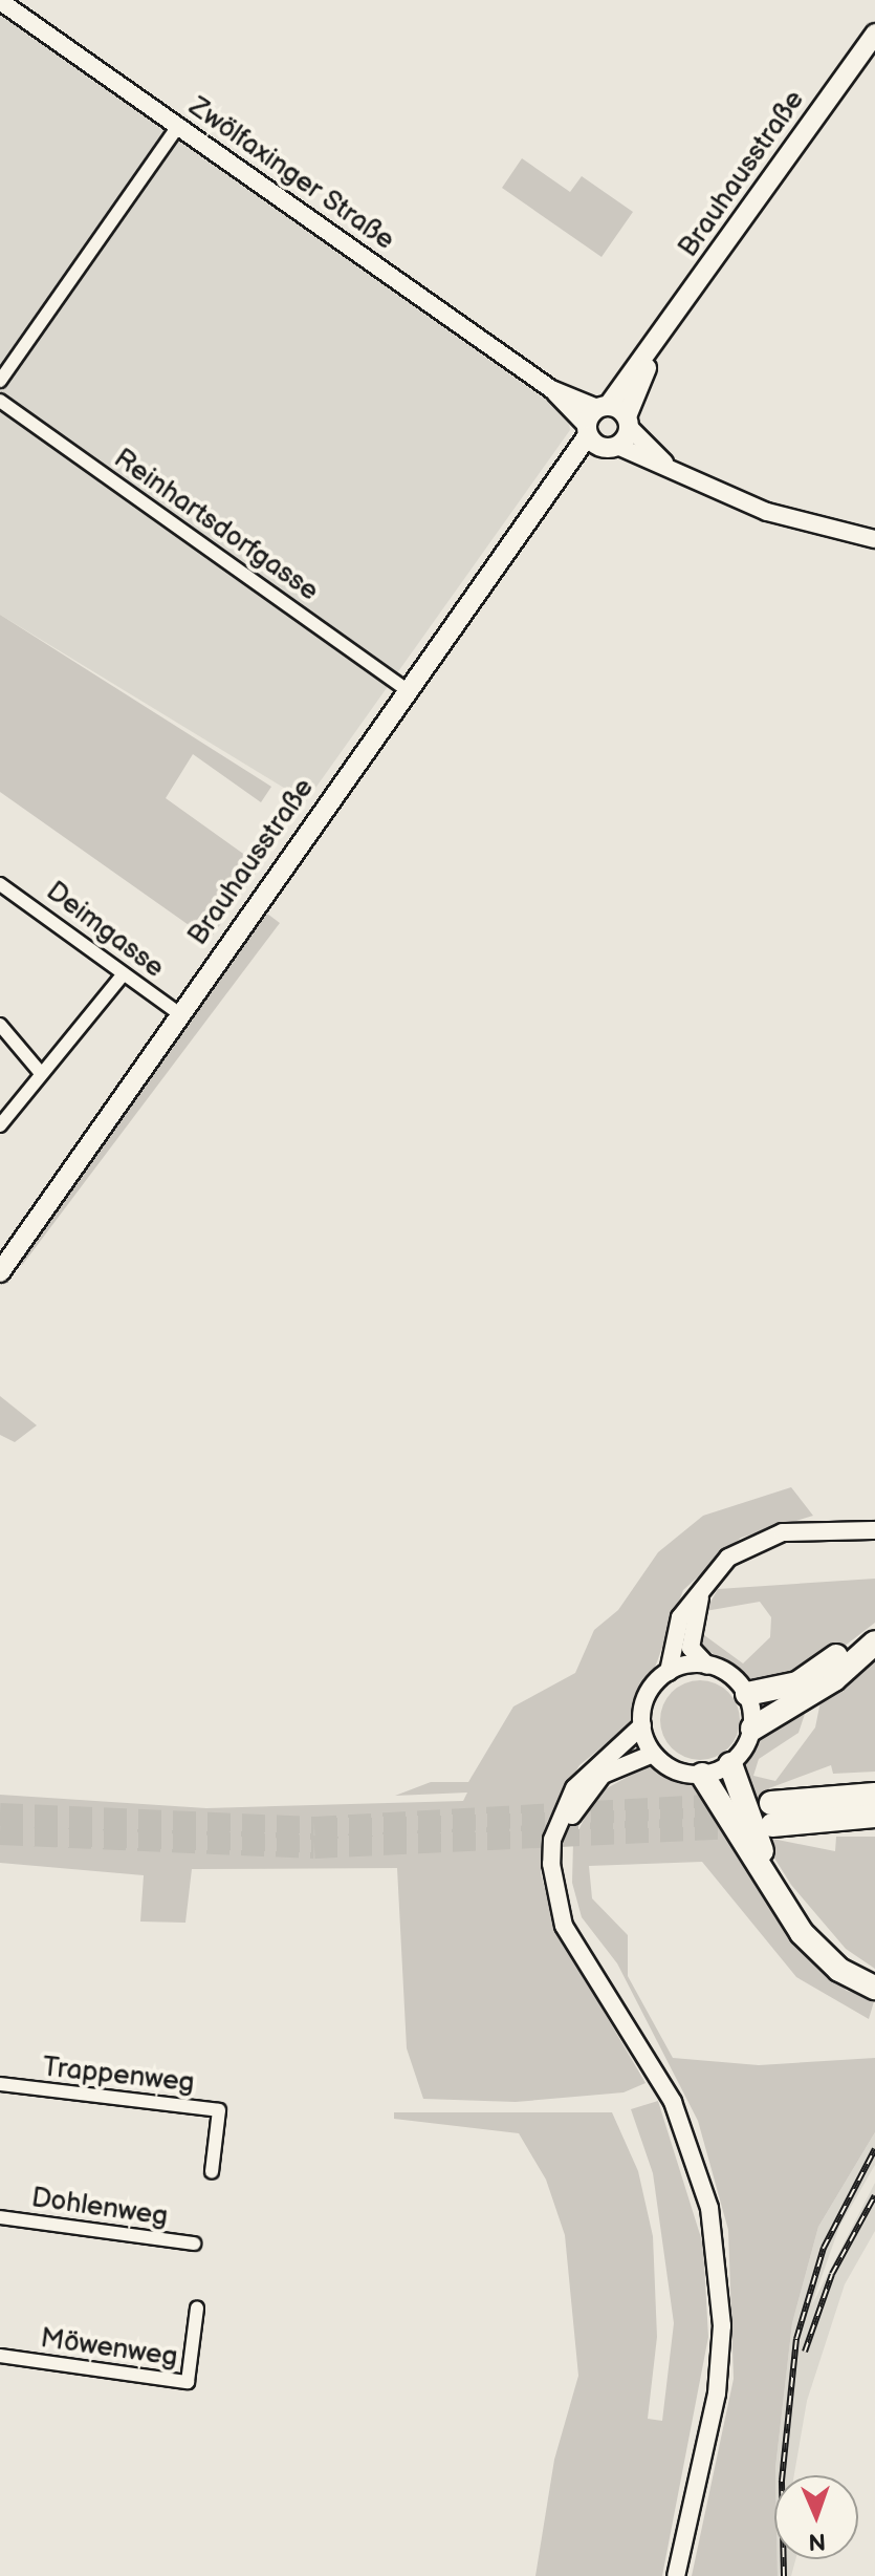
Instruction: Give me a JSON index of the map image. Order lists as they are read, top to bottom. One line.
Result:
{"streets":{"main road":["Zwölfaxinger Straße","Brauhausstraße"],"street":["Reinhartsdorfgasse","Deimgasse","Trappenweg","Dohlenweg","Möwenweg"]},"crossings":[["Zwölfaxinger Straße","Brauhausstraße"],["Brauhausstraße","Reinhartsdorfgasse"],["Brauhausstraße","Deimgasse"]],"north":"bottom"}
